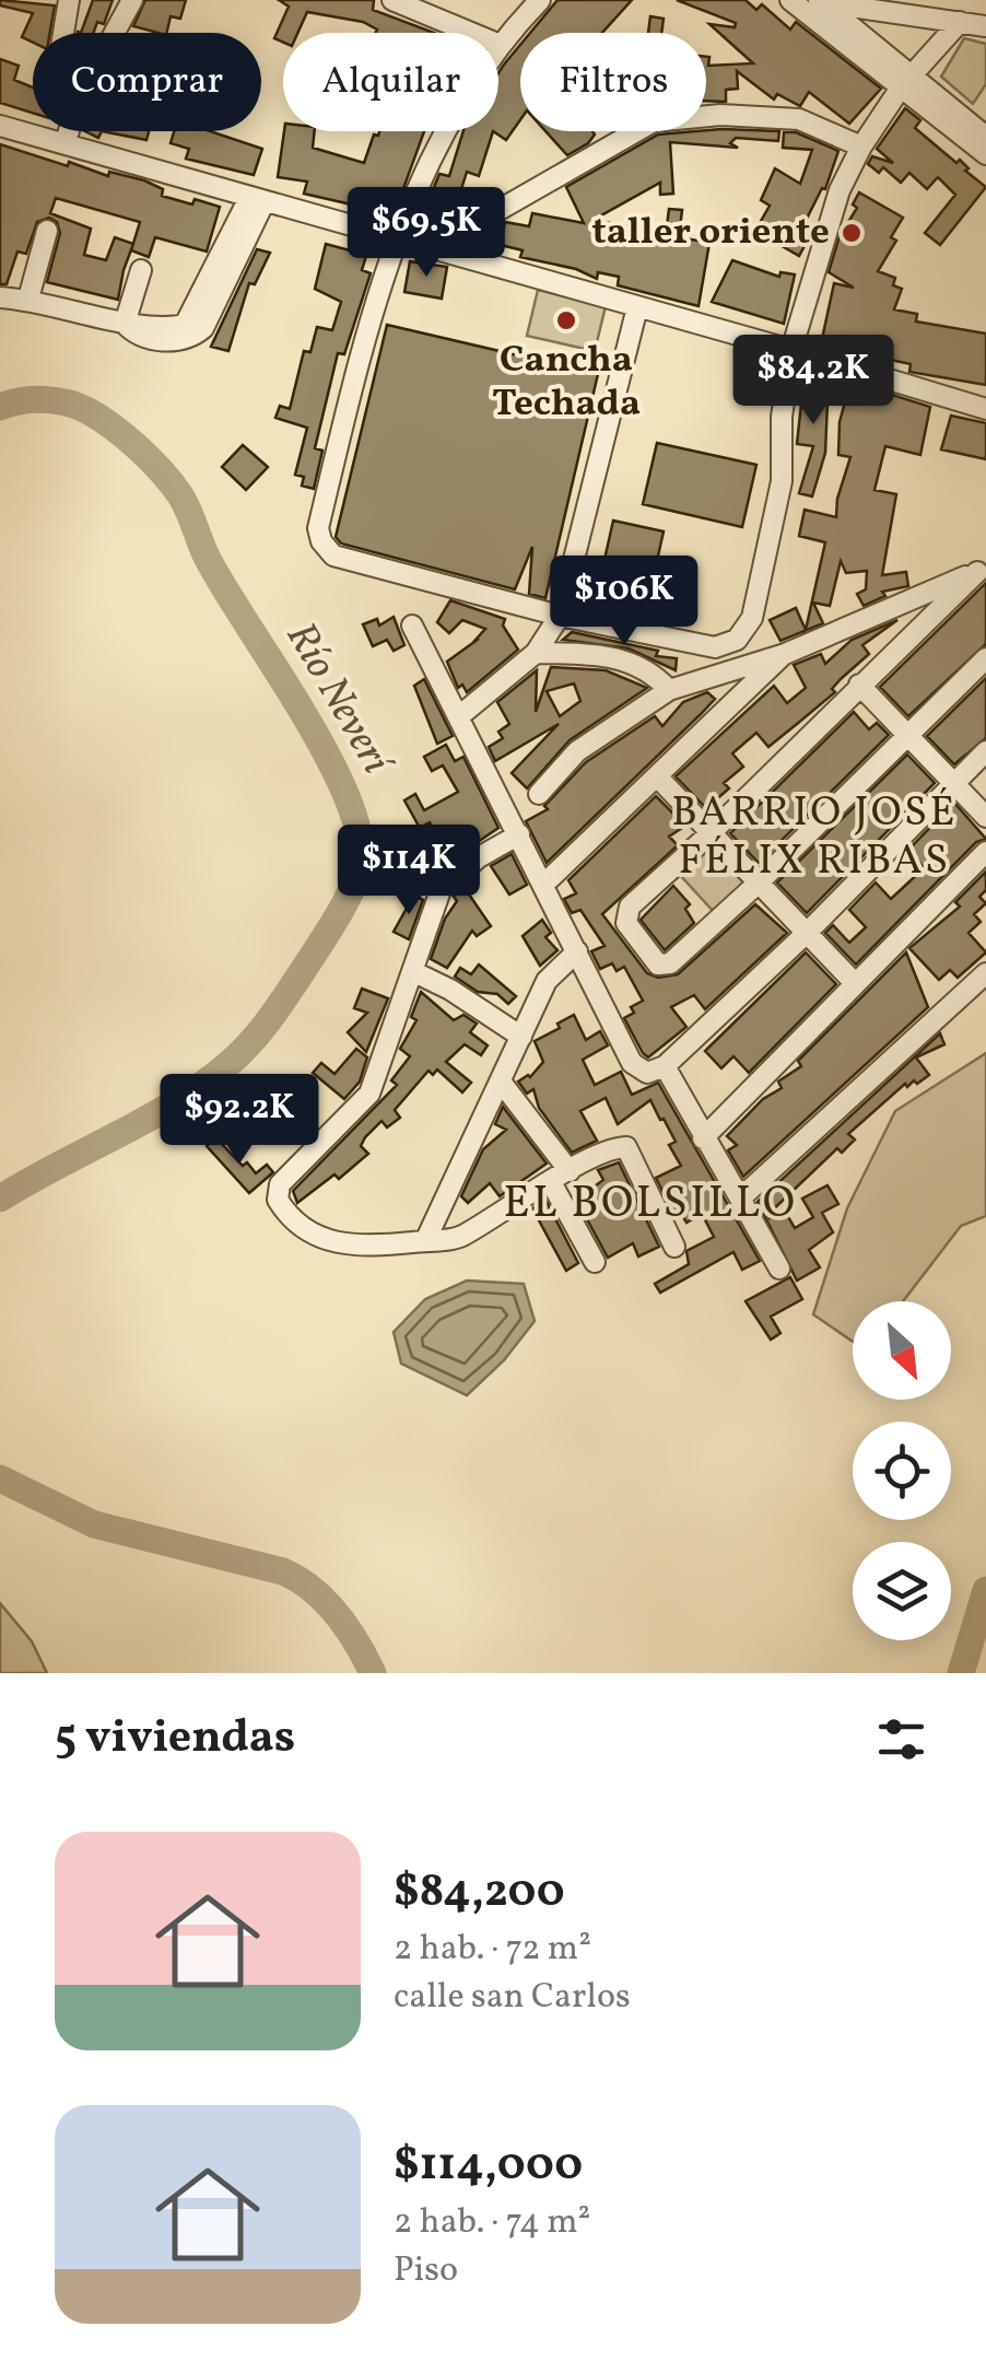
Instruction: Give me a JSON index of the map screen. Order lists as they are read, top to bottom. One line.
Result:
{"districts":["BARRIO JOSÉ FÉLIX RIBAS","EL BOLSILLO"],"water":["Río Neverí"],"places":["taller oriente","Cancha Techada"],"north":"bottom right","page":{"chip":["Comprar","Alquilar","Filtros"],"price":["$69.5K","$84.2K","$106K","$114K","$92.2K"],"heading":"5 viviendas","list":[{"name":"$84,200","note":"2 hab. · 72 m² · calle san Carlos"},{"name":"$114,000","note":"2 hab. · 74 m² · Piso"}]}}
